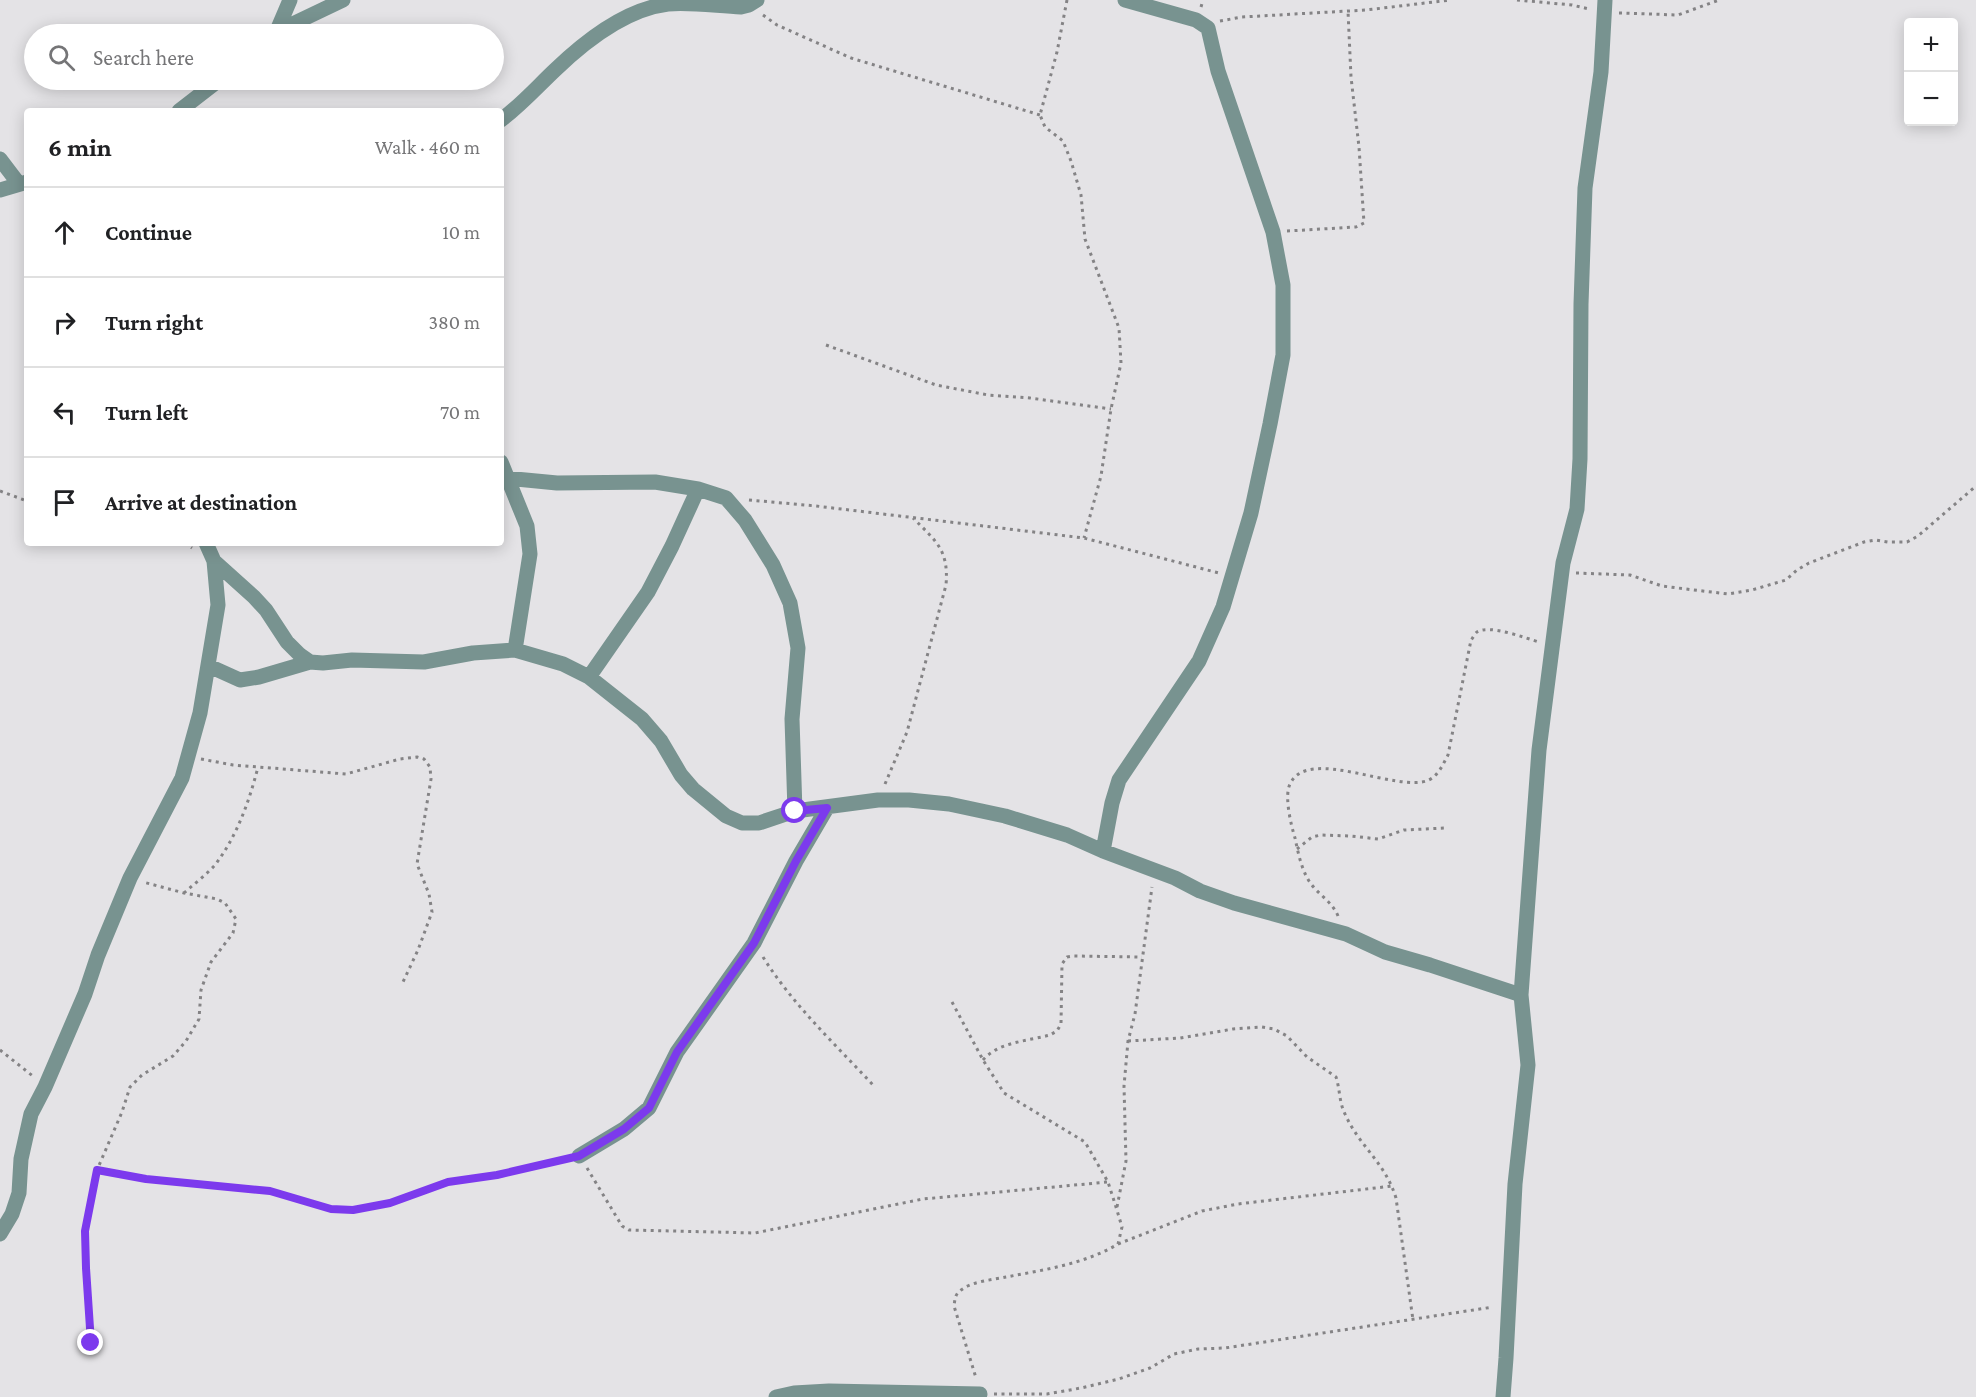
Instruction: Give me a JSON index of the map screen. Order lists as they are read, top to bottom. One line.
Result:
{"page":{"map_buttons":["+","−"],"search":"Search here","heading":["6 min","Walk · 460 m"],"list":[["Continue","10 m"],["Turn right","380 m"],["Turn left","70 m"],"Arrive at destination"]}}
